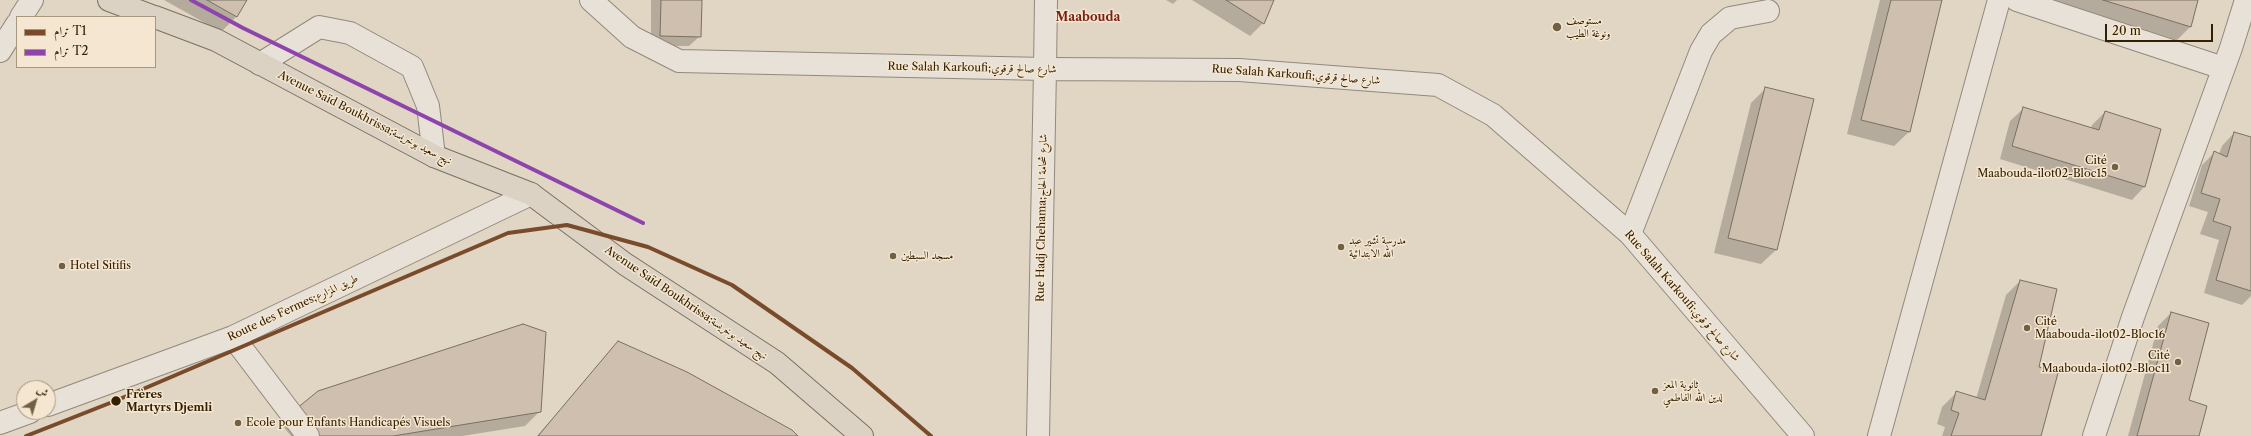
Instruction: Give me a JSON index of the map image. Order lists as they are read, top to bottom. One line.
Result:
{"streets":{"main road":["Avenue Saïd Boukhrissa;نهج سعيد بوخريسة"],"street":["Rue Salah Karkoufi;شارع صالح قرقوي","Rue Hadj Chehama;شارع شحامة الحاج","Route des Fermes;طريق المزارع"]},"crossings":[["Rue Salah Karkoufi;شارع صالح قرقوي","Rue Hadj Chehama;شارع شحامة الحاج"],["Avenue Saïd Boukhrissa;نهج سعيد بوخريسة","Route des Fermes;طريق المزارع"]],"districts":["Maabouda"],"places":["مستوصف ونوغة الطيب","Cité Maabouda-ilot02-Bloc15","مدرسة تشير عبد الله الابتدائية","مسجد السبطين","Hotel Sitifis","Cité Maabouda-ilot02-Bloc16","Cité Maabouda-ilot02-Bloc11","ثانوية المعز لدين الله الفاطمي","Frères Martyrs Djemli","Ecole pour Enfants Handicapés Visuels"],"lines":["tram line T2","tram line T1"],"legend":["ترام T1","ترام T2"],"scale_bar":"20 m","north":"top right"}
